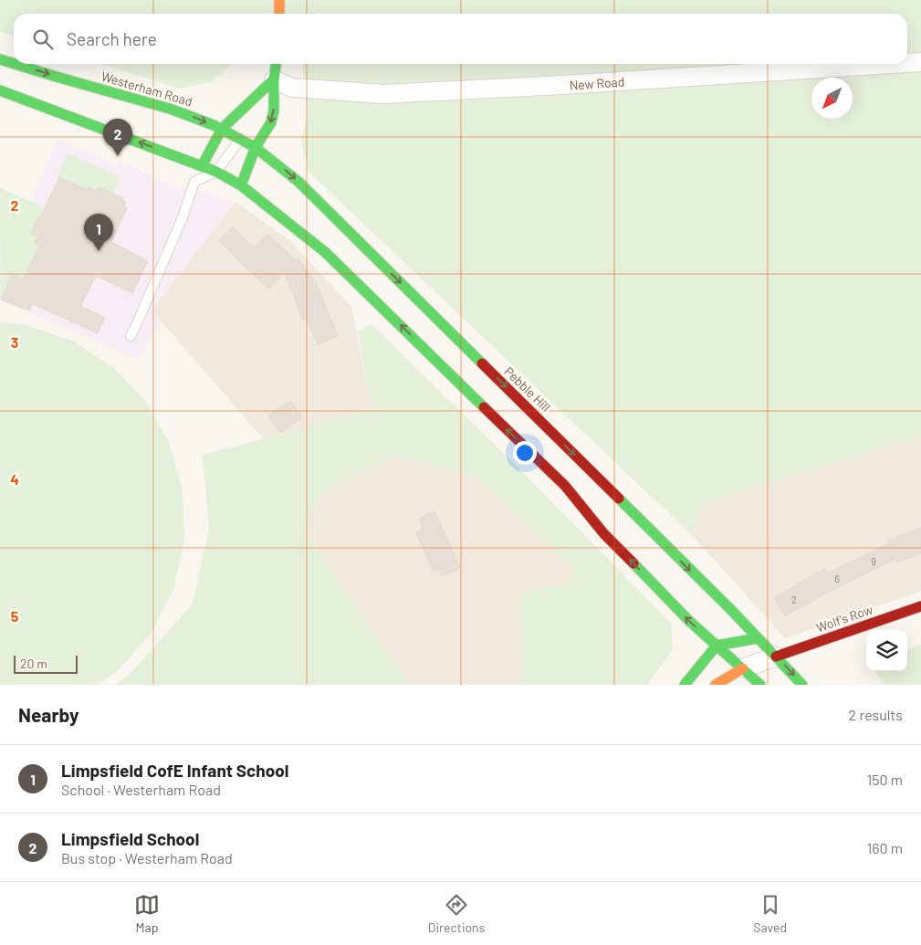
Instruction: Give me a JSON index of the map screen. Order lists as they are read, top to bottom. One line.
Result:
{"streets":{"main road":["Westerham Road","Pebble Hill","Wolf's Row"],"street":["New Road"]},"crossings":[["Westerham Road","Pebble Hill"],["Pebble Hill","Wolf's Row"]],"house_numbers":["9","6","2"],"scale_bar":"20 m","north":"bottom left","page":{"search":"Search here","pins":["2","1"],"scale":"20 m","heading":["Nearby","2 results"],"list":[{"mark":"1","name":"Limpsfield CofE Infant School","note":"School · Westerham Road","value":"150 m"},{"mark":"2","name":"Limpsfield School","note":"Bus stop · Westerham Road","value":"160 m"}],"nav":["Map","Directions","Saved"]},"grid":{"rows":["2","3","4","5"]}}
